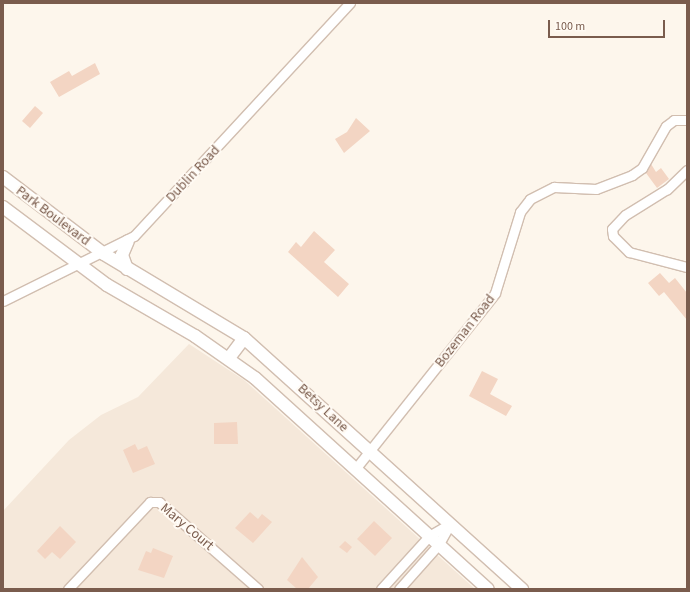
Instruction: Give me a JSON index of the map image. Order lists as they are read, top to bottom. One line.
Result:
{"streets":{"main road":["Park Boulevard","Betsy Lane"],"street":["Dublin Road","Bozeman Road","Mary Court"]},"crossings":[["Dublin Road","Park Boulevard"],["Dublin Road","Betsy Lane"],["Park Boulevard","Betsy Lane"],["Bozeman Road","Betsy Lane"]],"scale_bar":"100 m"}
